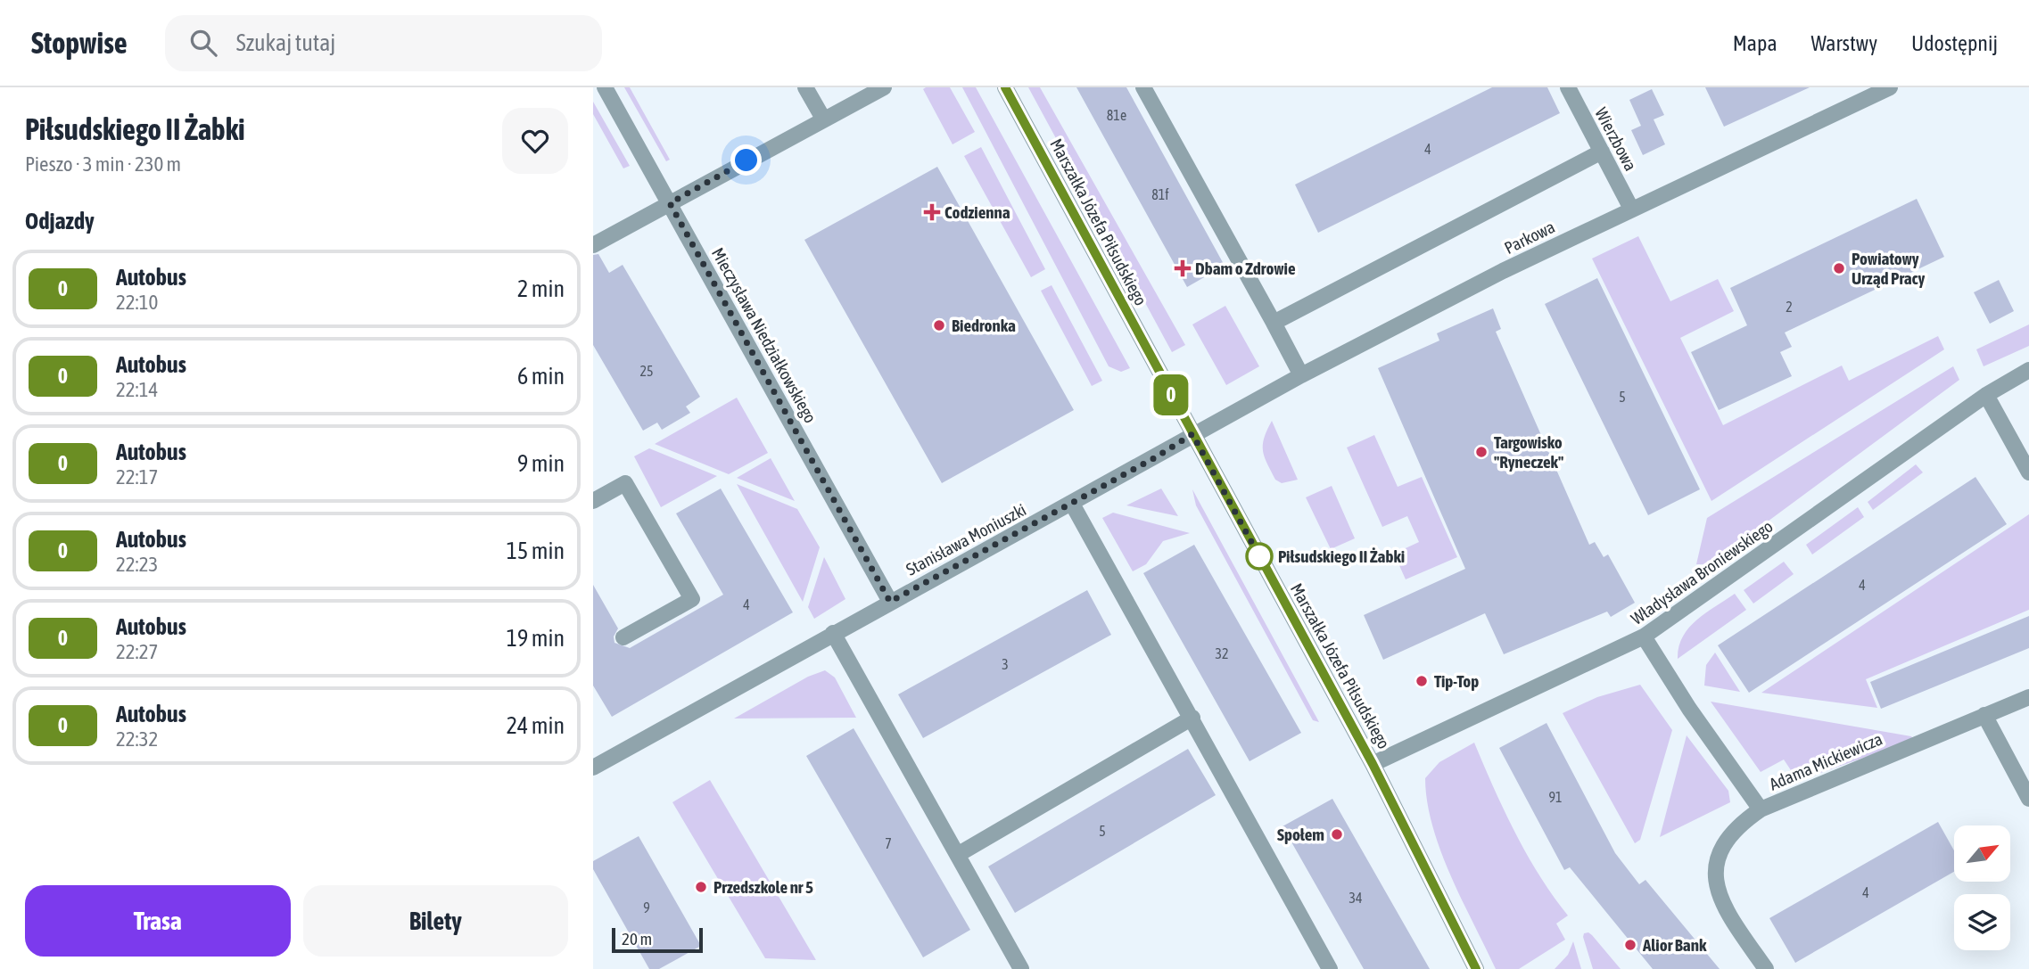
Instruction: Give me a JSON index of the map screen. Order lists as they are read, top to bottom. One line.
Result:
{"streets":{"street":["Wierzbowa","Marszałka Józefa Piłsudskiego","Parkowa","Mieczysława Niedziałkowskiego","Stanisława Moniuszki","Władysława Broniewskiego","Adama Mickiewicza"]},"crossings":[["Wierzbowa","Parkowa"],["Marszałka Józefa Piłsudskiego","Parkowa"],["Marszałka Józefa Piłsudskiego","Stanisława Moniuszki"],["Marszałka Józefa Piłsudskiego","Władysława Broniewskiego"],["Parkowa","Stanisława Moniuszki"],["Mieczysława Niedziałkowskiego","Stanisława Moniuszki"],["Władysława Broniewskiego","Adama Mickiewicza"]],"places":{"health":["Codzienna","Dbam o Zdrowie"],"other":["Powiatowy Urząd Pracy","Biedronka","Targowisko \"Ryneczek\"","Piłsudskiego II Żabki","Tip-Top","Społem","Przedszkole nr 5","Alior Bank"]},"lines":["bus line 0"],"house_numbers":["81e","4","81f","2","25","5","4","4","32","3","91","5","7","4","34","9"],"scale_bar":"20 m","north":"top right","page":{"header":"Stopwise","search":"Szukaj tutaj","nav":["Mapa","Warstwy","Udostępnij"],"heading":[["Piłsudskiego II Żabki","Pieszo · 3 min · 230 m"],"Odjazdy"],"on_map":"0","list":[{"mark":"0","name":"Autobus","note":"22:10","value":"2 min"},{"mark":"0","name":"Autobus","note":"22:14","value":"6 min"},{"mark":"0","name":"Autobus","note":"22:17","value":"9 min"},{"mark":"0","name":"Autobus","note":"22:23","value":"15 min"},{"mark":"0","name":"Autobus","note":"22:27","value":"19 min"},{"mark":"0","name":"Autobus","note":"22:32","value":"24 min"}],"buttons":["Trasa","Bilety"],"scale":"20 m"}}
